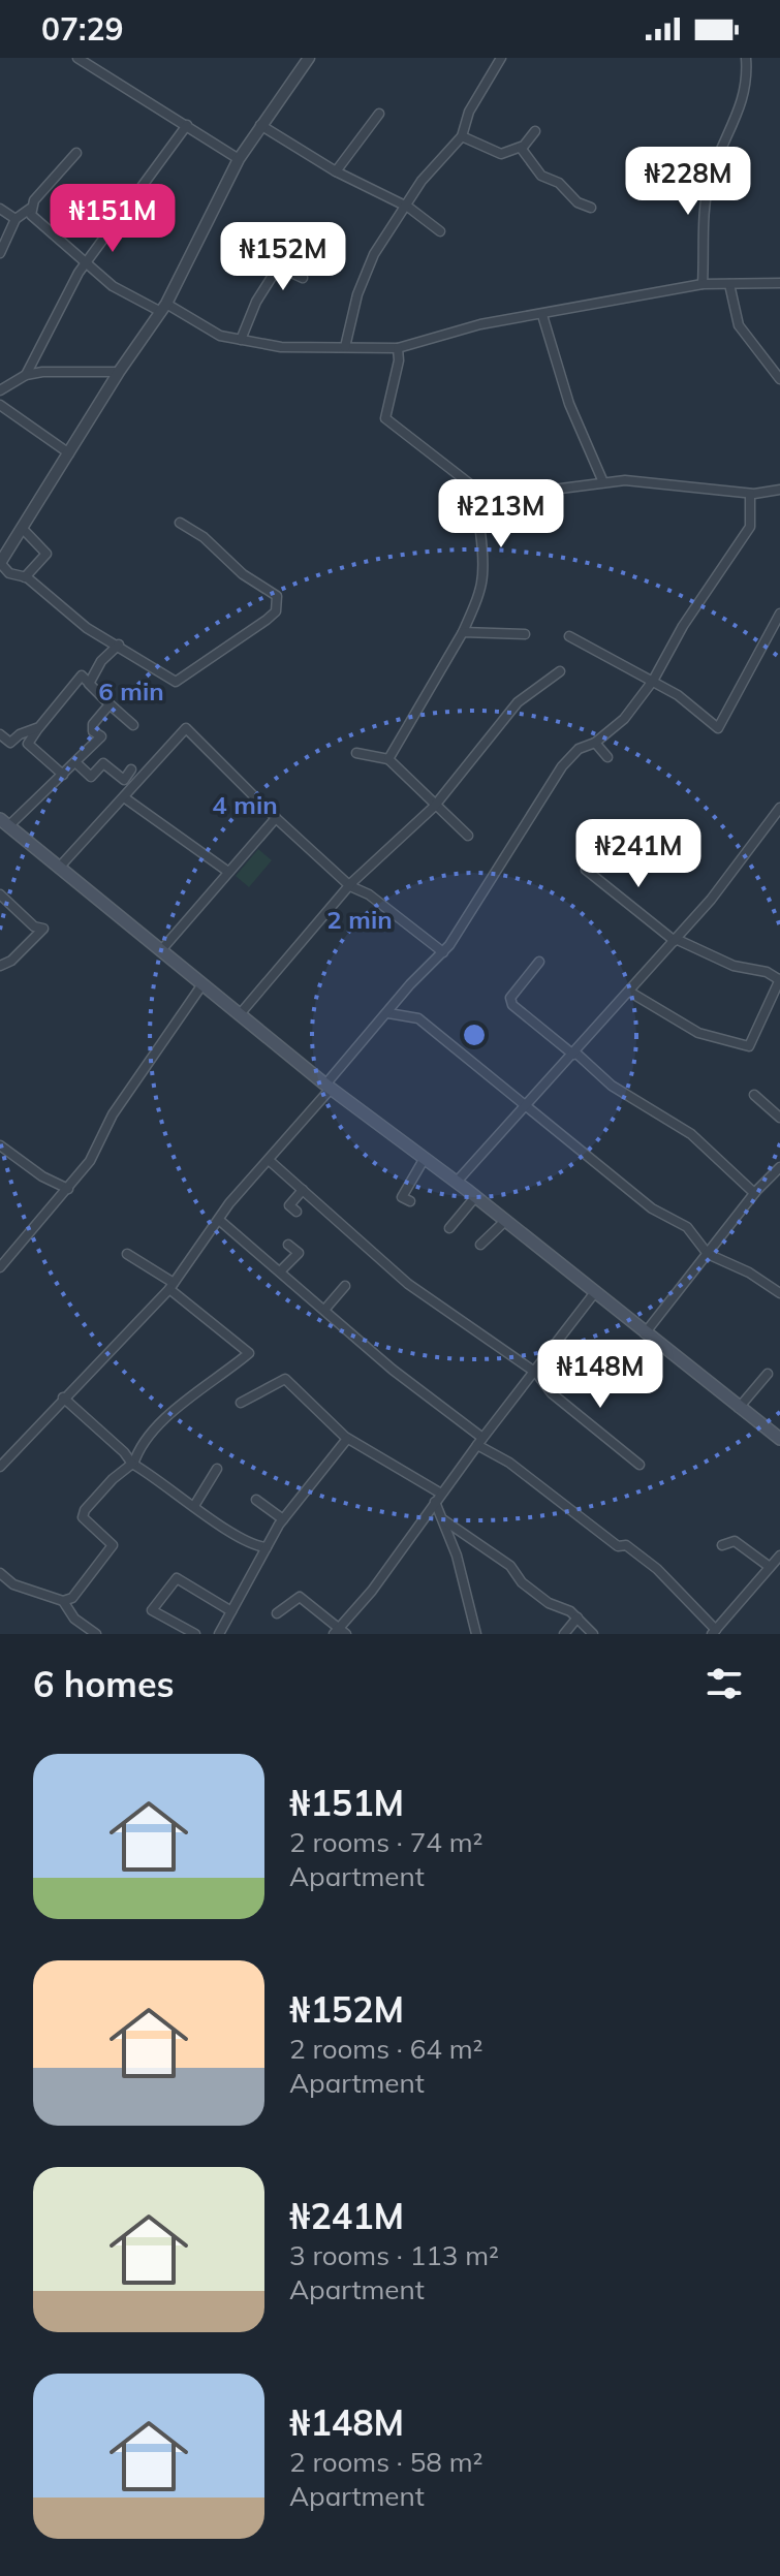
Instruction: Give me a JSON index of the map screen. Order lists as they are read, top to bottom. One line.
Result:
{"page":{"status":"07:29","price":["₦228M","₦151M","₦152M","₦213M","₦241M","₦148M"],"heading":"6 homes","list":[{"name":"₦151M","note":"2 rooms · 74 m² · Apartment"},{"name":"₦152M","note":"2 rooms · 64 m² · Apartment"},{"name":"₦241M","note":"3 rooms · 113 m² · Apartment"},{"name":"₦148M","note":"2 rooms · 58 m² · Apartment"}]},"rings":["6 min","4 min","2 min"]}
